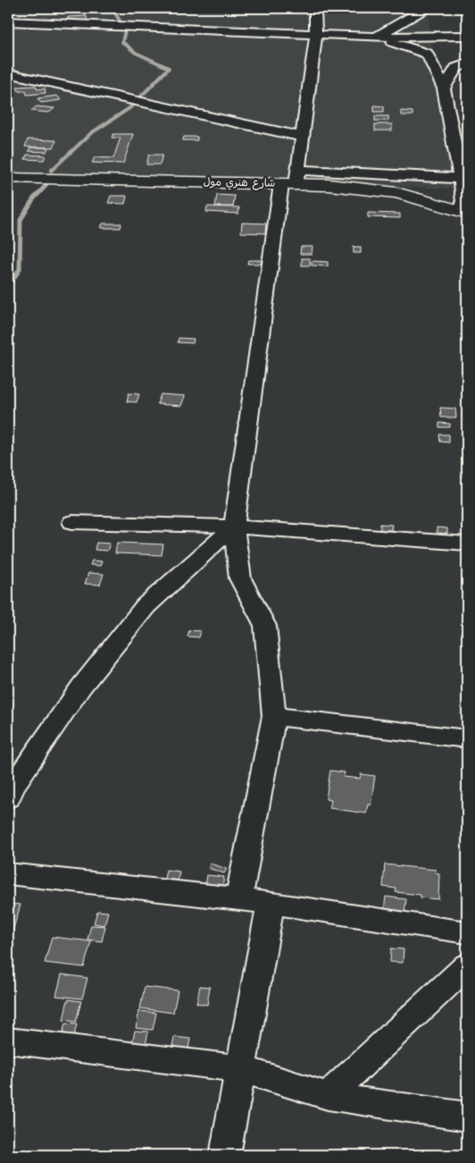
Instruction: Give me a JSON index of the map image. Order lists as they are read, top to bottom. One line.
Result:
{"streets":{"highway":["شارع هنري مول"]}}
